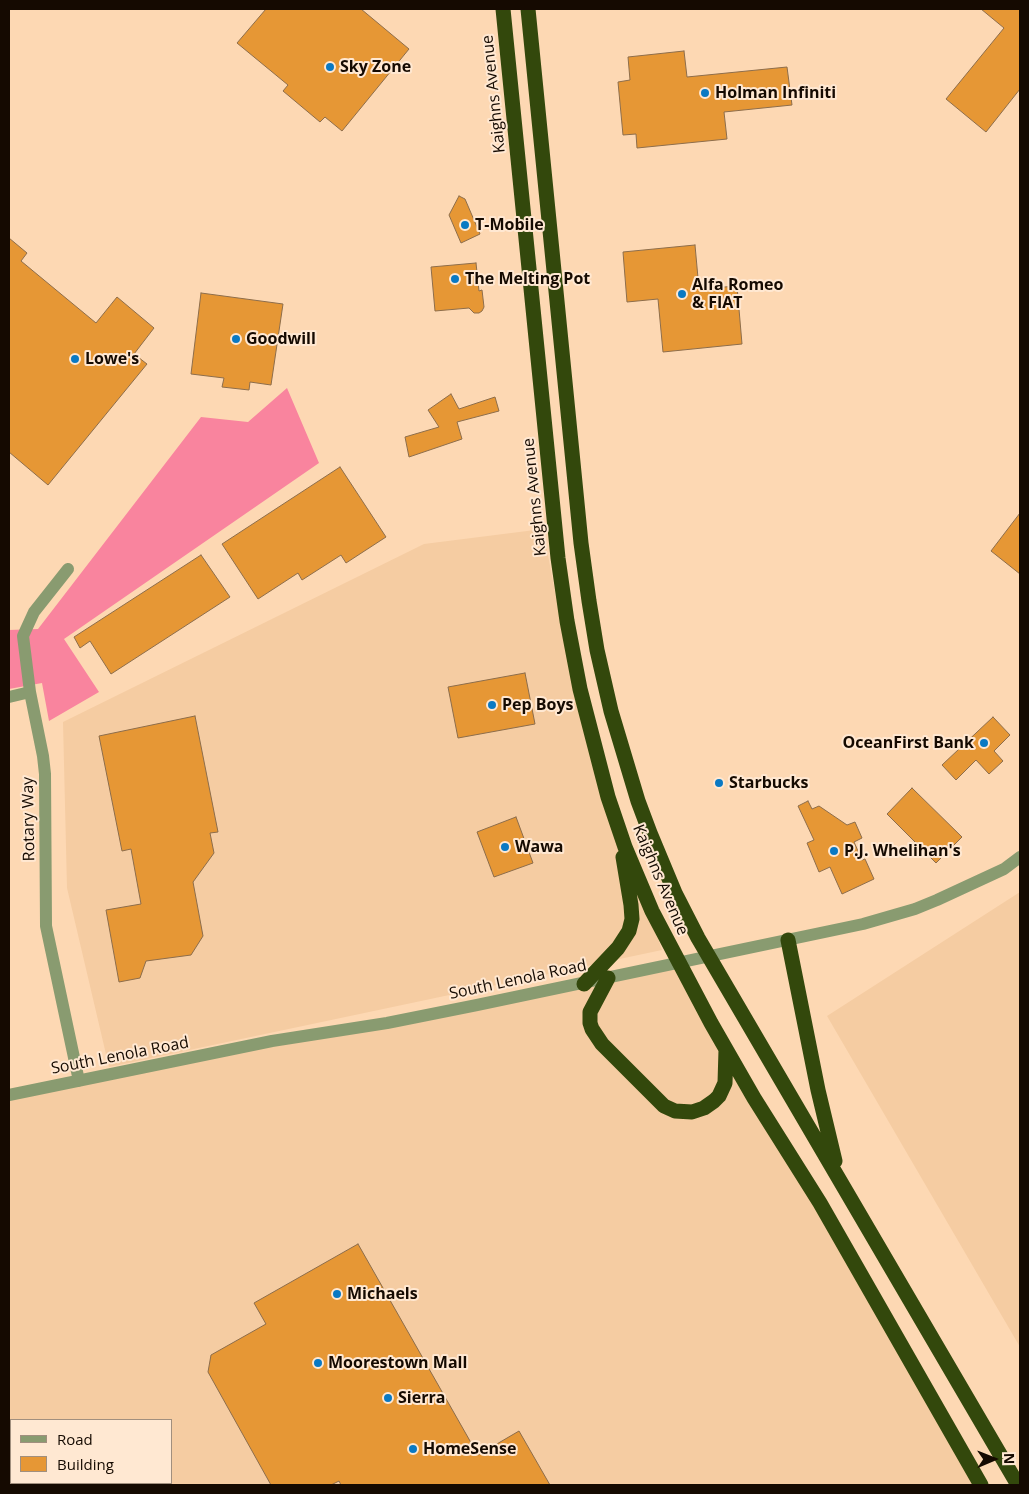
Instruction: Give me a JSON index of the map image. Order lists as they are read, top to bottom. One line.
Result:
{"streets":{"highway":["Kaighns Avenue"],"street":["Rotary Way","South Lenola Road"]},"crossings":[["Kaighns Avenue","South Lenola Road"],["Rotary Way","South Lenola Road"]],"places":["Sky Zone","Holman Infiniti","T-Mobile","The Melting Pot","Alfa Romeo & FIAT","Goodwill","Lowe's","Pep Boys","OceanFirst Bank","Starbucks","Wawa","P.J. Whelihan's","Michaels","Moorestown Mall","Sierra","HomeSense"],"legend":["Road","Building"],"north":"right"}
